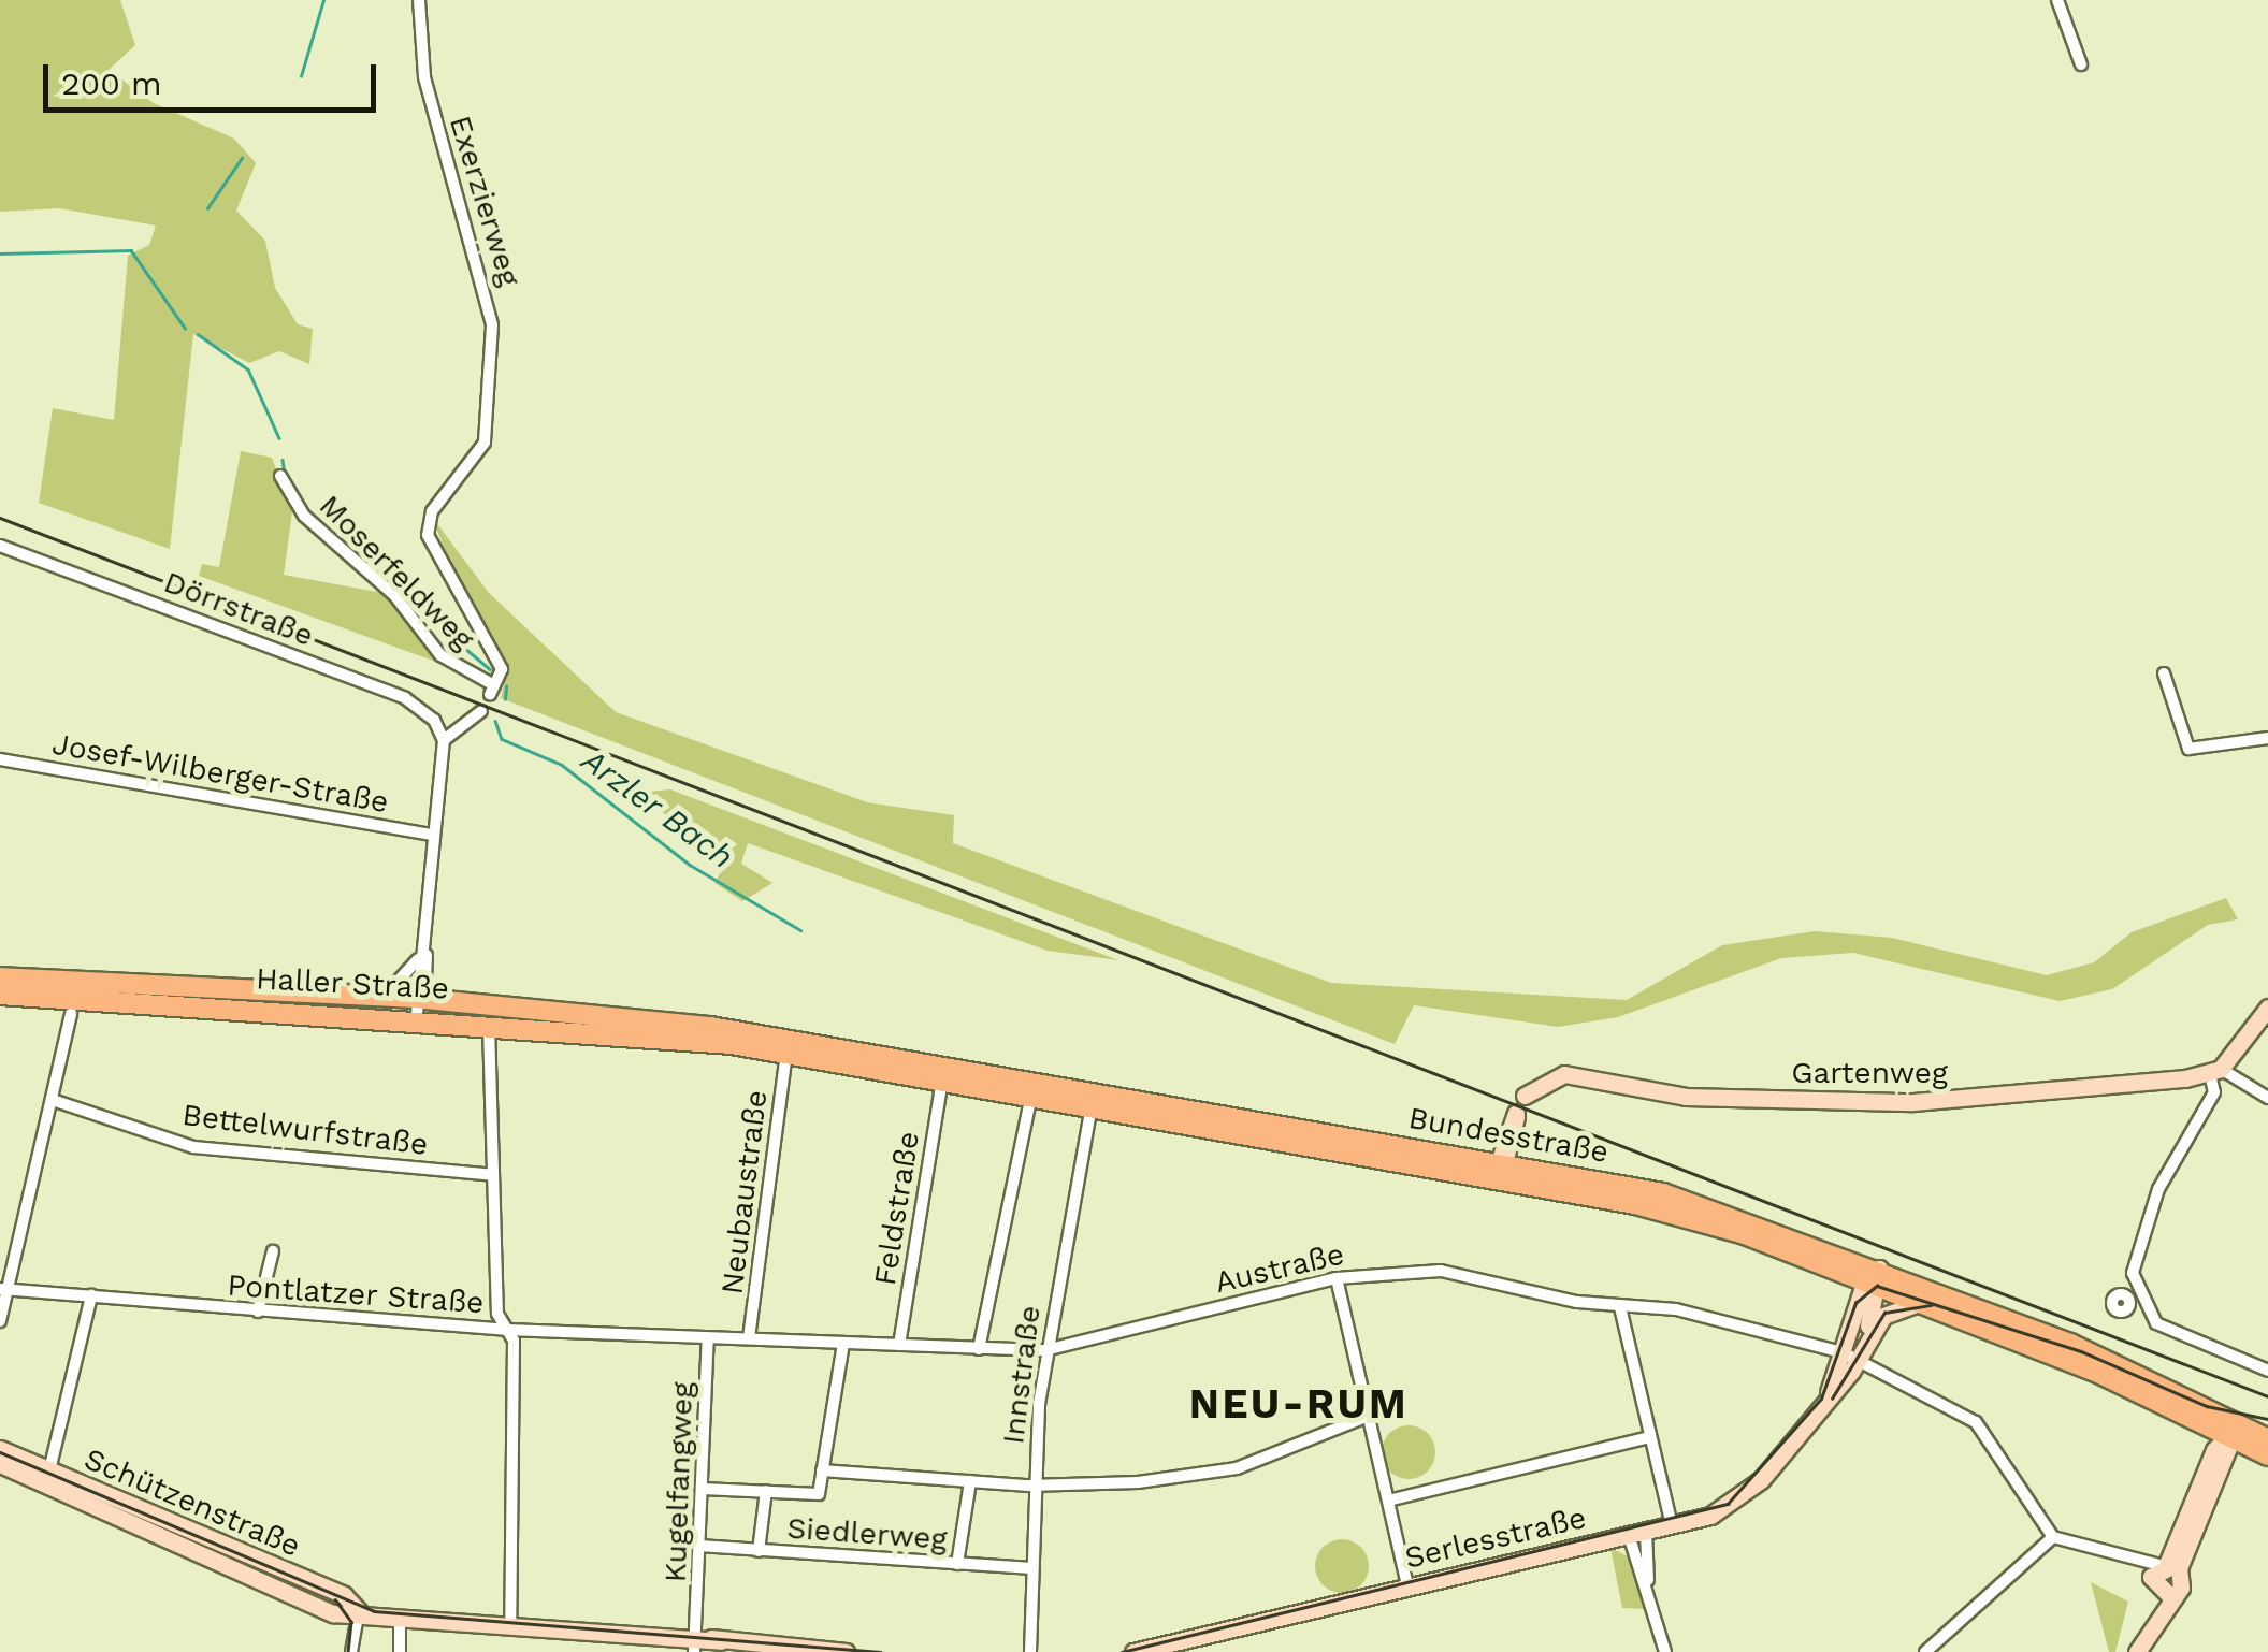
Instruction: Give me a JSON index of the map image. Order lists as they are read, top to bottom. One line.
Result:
{"streets":{"main road":["Haller Straße","Bundesstraße"],"street":["Exerzierweg","Moserfeldweg","Dörrstraße","Josef-Wilberger-Straße","Gartenweg","Bettelwurfstraße","Neubaustraße","Feldstraße","Austraße","Pontlatzer Straße","Innstraße","Kugelfangweg","Schützenstraße","Siedlerweg","Serlesstraße"]},"crossings":[["Exerzierweg","Moserfeldweg"],["Haller Straße","Bundesstraße"],["Bundesstraße","Neubaustraße"],["Bundesstraße","Feldstraße"],["Bundesstraße","Innstraße"],["Bundesstraße","Serlesstraße"],["Neubaustraße","Austraße"],["Feldstraße","Austraße"],["Austraße","Pontlatzer Straße"],["Austraße","Innstraße"],["Austraße","Kugelfangweg"],["Austraße","Serlesstraße"],["Pontlatzer Straße","Kugelfangweg"],["Innstraße","Siedlerweg"],["Kugelfangweg","Schützenstraße"],["Kugelfangweg","Siedlerweg"]],"districts":["NEU-RUM"],"water":["Arzler Bach"],"scale_bar":"200 m"}
